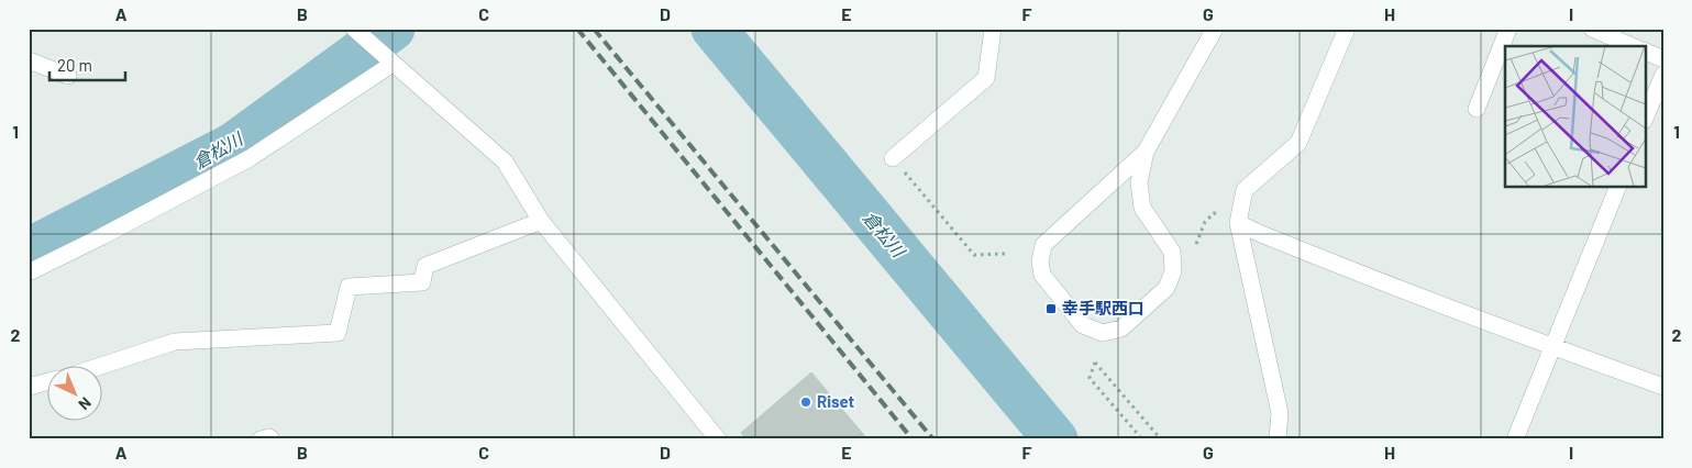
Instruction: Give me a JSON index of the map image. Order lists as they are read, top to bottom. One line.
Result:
{"water":["倉松川"],"places":{"transit":["幸手駅西口"],"other":["Riset"]},"scale_bar":"20 m","north":"bottom right","grid":{"columns":["A","B","C","D","E","F","G","H","I"],"rows":["1","2"]}}
